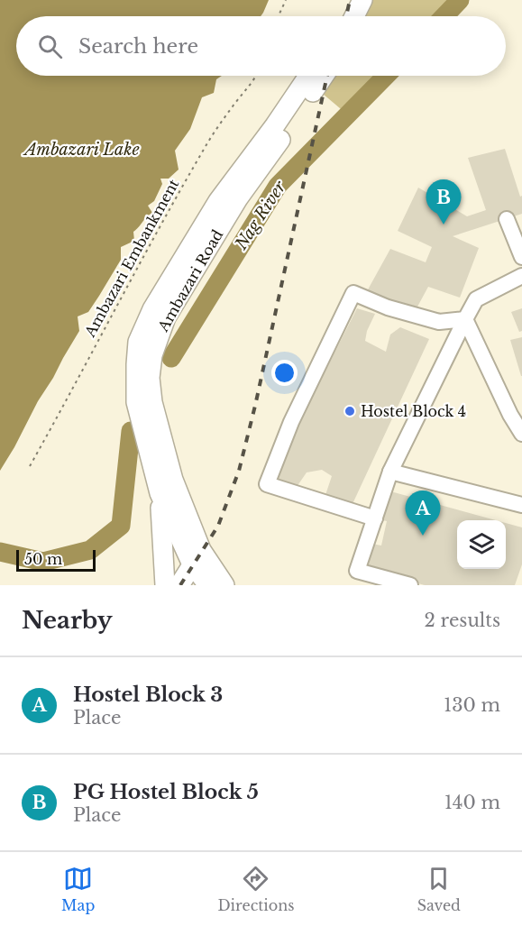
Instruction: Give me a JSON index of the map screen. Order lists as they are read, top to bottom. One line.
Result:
{"streets":{"main road":["Ambazari Road"],"path":["Ambazari Embankment"]},"water":["Ambazari Lake","Nag River"],"places":["Hostel Block 4"],"scale_bar":"50 m","page":{"search":"Search here","pins":["B","A"],"scale":"50 m","heading":["Nearby","2 results"],"list":[{"mark":"A","name":"Hostel Block 3","note":"Place","value":"130 m"},{"mark":"B","name":"PG Hostel Block 5","note":"Place","value":"140 m"}],"nav":["Map","Directions","Saved"]}}
